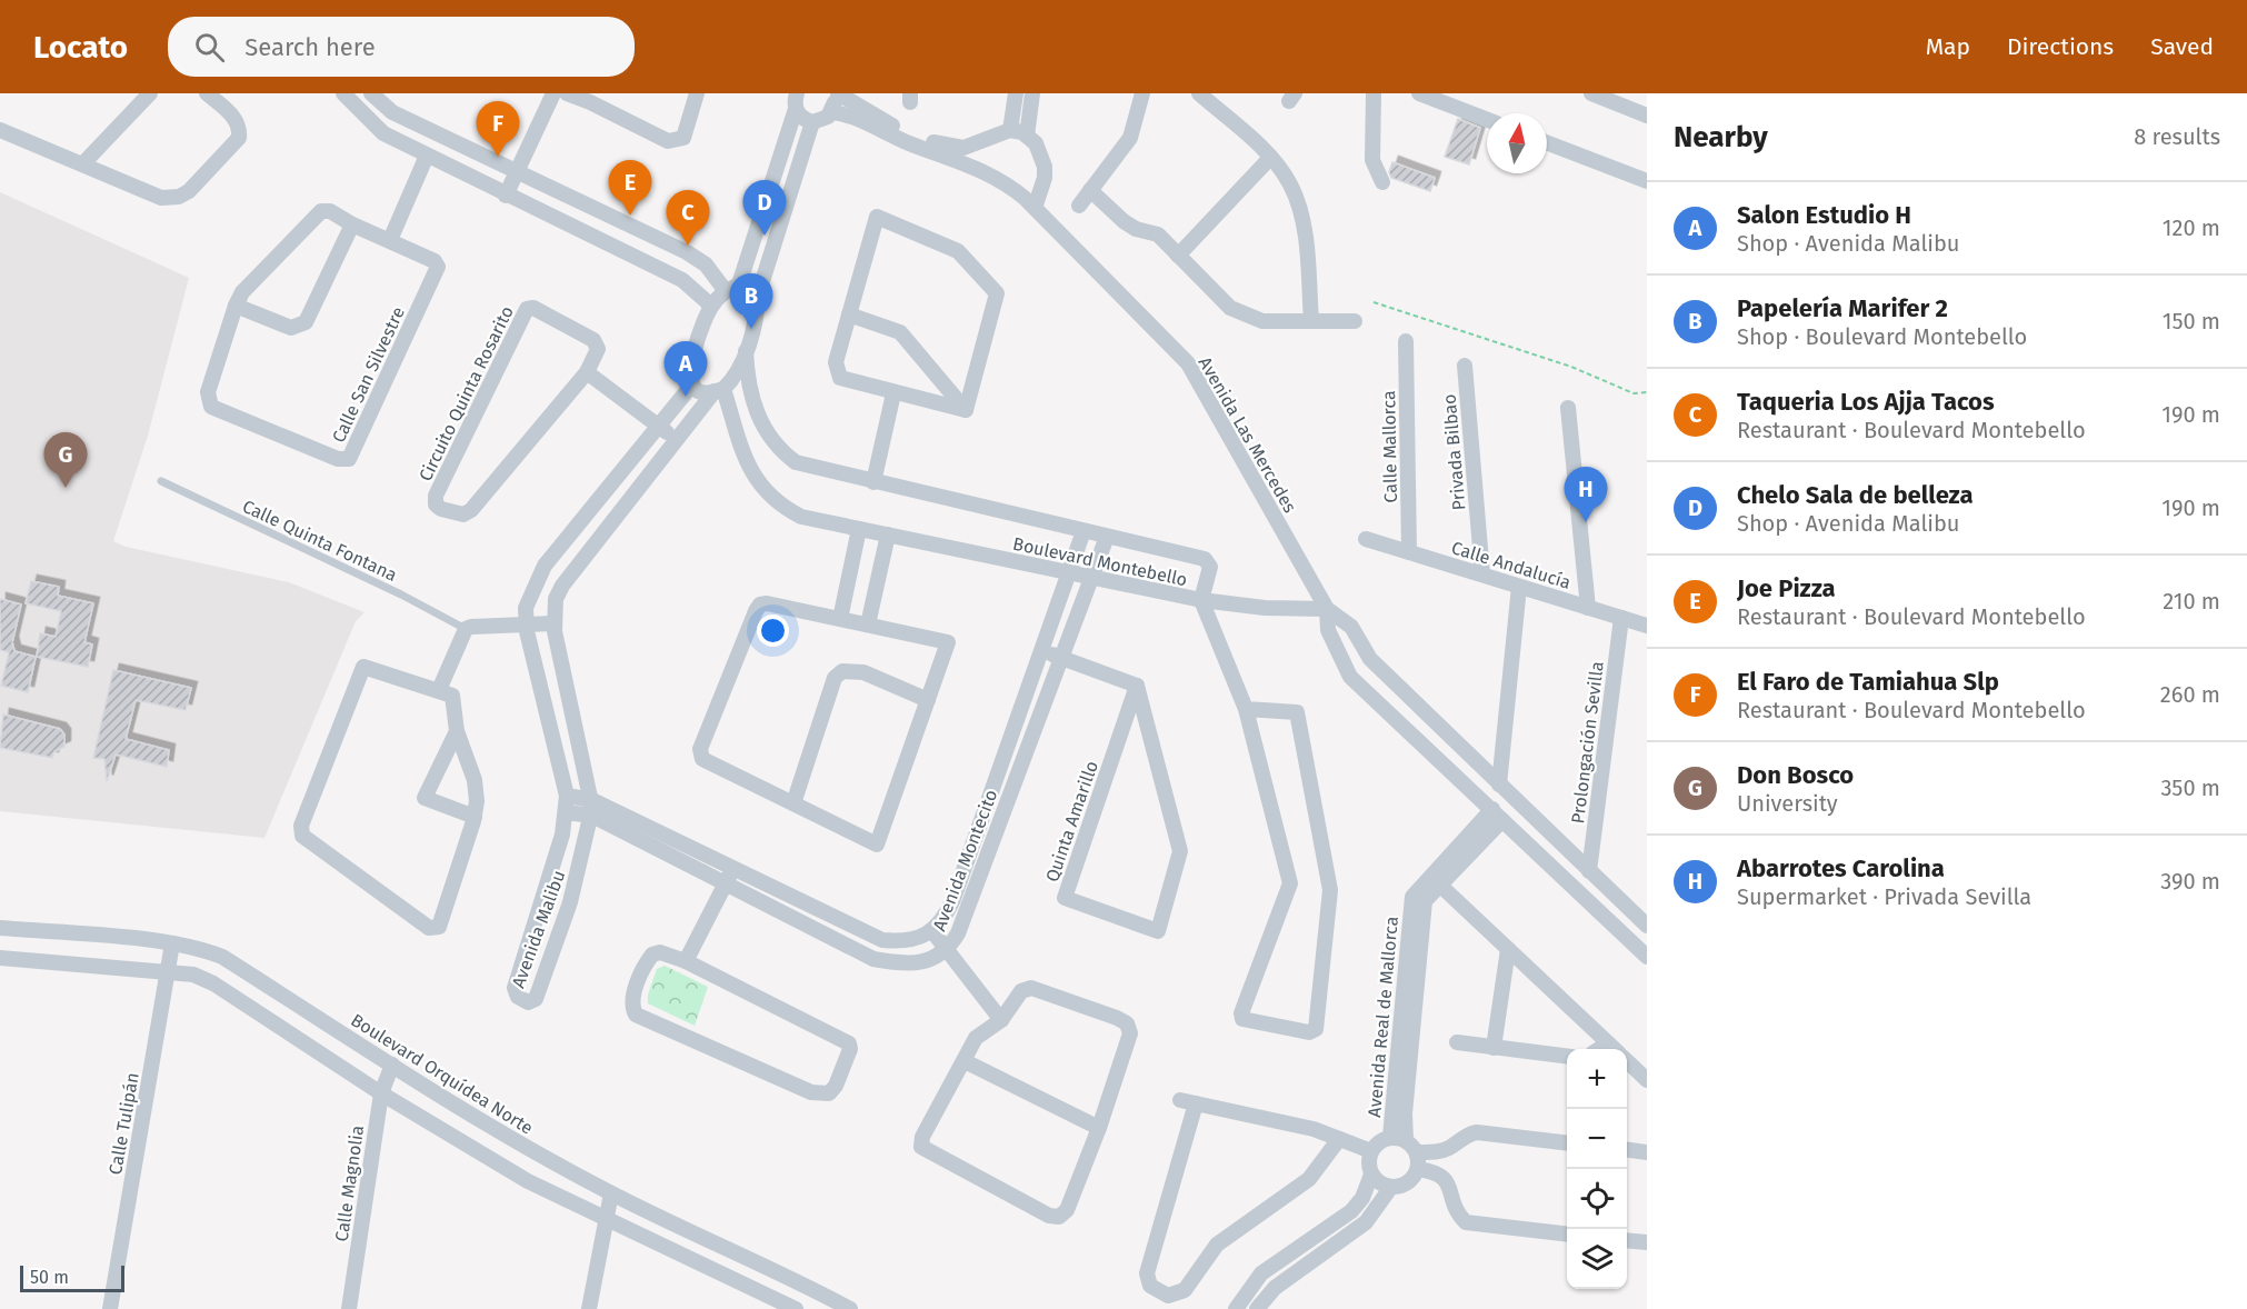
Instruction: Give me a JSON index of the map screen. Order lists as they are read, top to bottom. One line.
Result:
{"streets":{"street":["Calle San Silvestre","Circuito Quinta Rosarito","Avenida Las Mercedes","Calle Mallorca","Privada Bilbao","Boulevard Montebello","Calle Andalucía","Prolongación Sevilla","Quinta Amarillo","Avenida Montecito","Avenida Malibu","Avenida Real de Mallorca","Boulevard Orquídea Norte","Calle Tulipán","Calle Magnolia"],"lane":["Calle Quinta Fontana"]},"crossings":[["Avenida Las Mercedes","Prolongación Sevilla"],["Avenida Las Mercedes","Avenida Real de Mallorca"],["Calle Mallorca","Calle Andalucía"],["Privada Bilbao","Calle Andalucía"],["Boulevard Montebello","Avenida Montecito"],["Boulevard Montebello","Avenida Malibu"],["Calle Andalucía","Prolongación Sevilla"],["Avenida Montecito","Avenida Malibu"],["Boulevard Orquídea Norte","Calle Tulipán"],["Boulevard Orquídea Norte","Calle Magnolia"]],"scale_bar":"50 m","north":"top","page":{"header":"Locato","search":"Search here","nav":["Map","Directions","Saved"],"heading":["Nearby","8 results"],"pins":["F","E","D","C","B","A","G","H"],"list":[{"mark":"A","name":"Salon Estudio H","note":"Shop · Avenida Malibu","value":"120 m"},{"mark":"B","name":"Papelería Marifer 2","note":"Shop · Boulevard Montebello","value":"150 m"},{"mark":"C","name":"Taqueria Los Ajja Tacos","note":"Restaurant · Boulevard Montebello","value":"190 m"},{"mark":"D","name":"Chelo Sala de belleza","note":"Shop · Avenida Malibu","value":"190 m"},{"mark":"E","name":"Joe Pizza","note":"Restaurant · Boulevard Montebello","value":"210 m"},{"mark":"F","name":"El Faro de Tamiahua Slp","note":"Restaurant · Boulevard Montebello","value":"260 m"},{"mark":"G","name":"Don Bosco","note":"University","value":"350 m"},{"mark":"H","name":"Abarrotes Carolina","note":"Supermarket · Privada Sevilla","value":"390 m"}],"map_buttons":["+","−"],"scale":"50 m"}}
